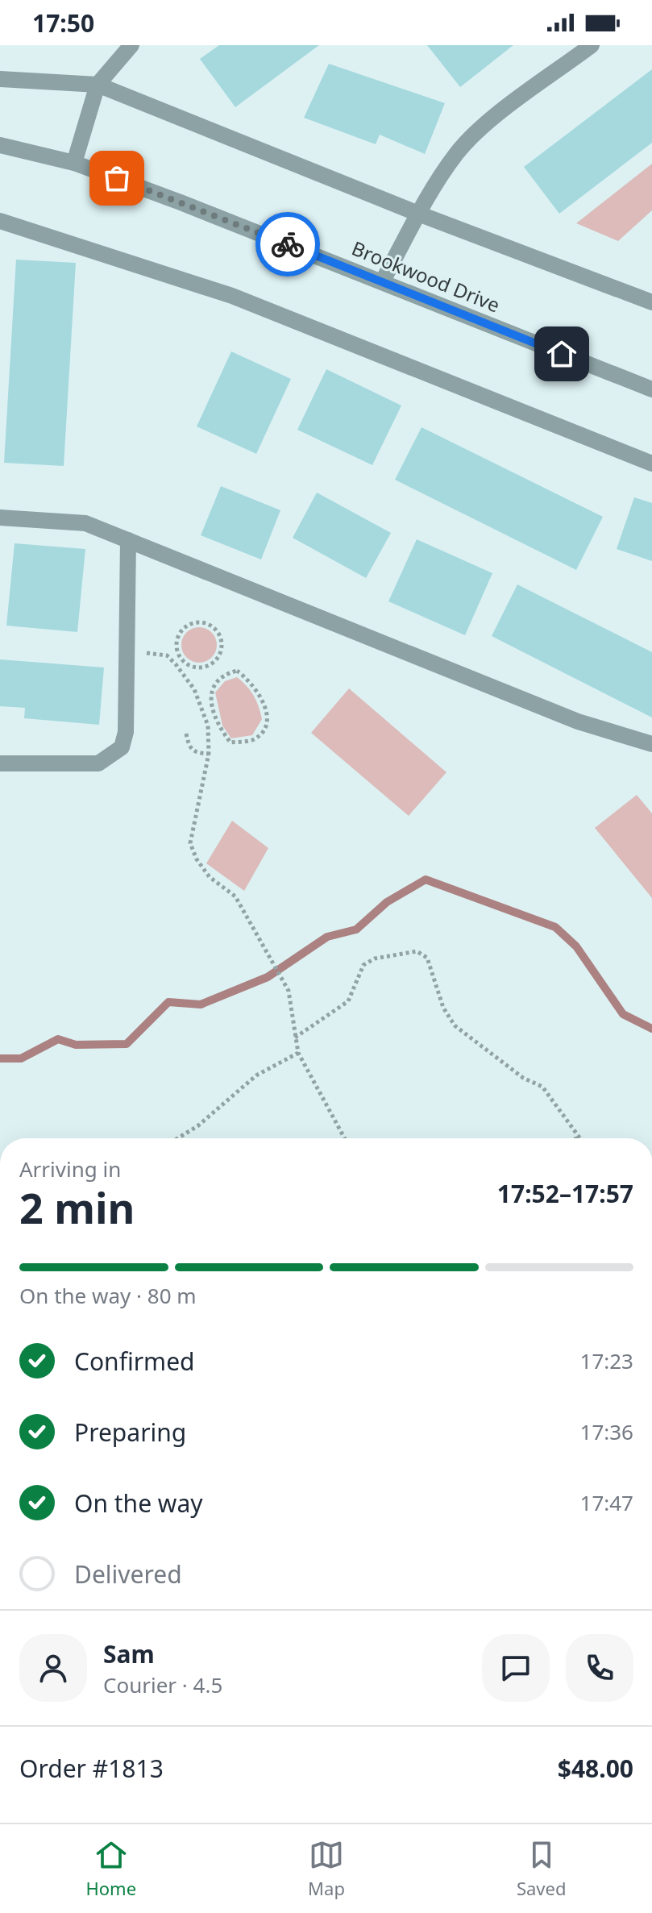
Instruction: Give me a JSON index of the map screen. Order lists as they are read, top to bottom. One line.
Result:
{"streets":{"street":["Brookwood Drive"]},"page":{"status":"17:50","heading":["2 min","Arriving in","17:52–17:57"],"panel":["Sam","Courier · 4.5","Order #1813","$48.00"],"bar":"On the way · 80 m","list":[["Confirmed","17:23"],["Preparing","17:36"],["On the way","17:47"],"Delivered"],"tabs":["Home","Map","Saved"]}}
